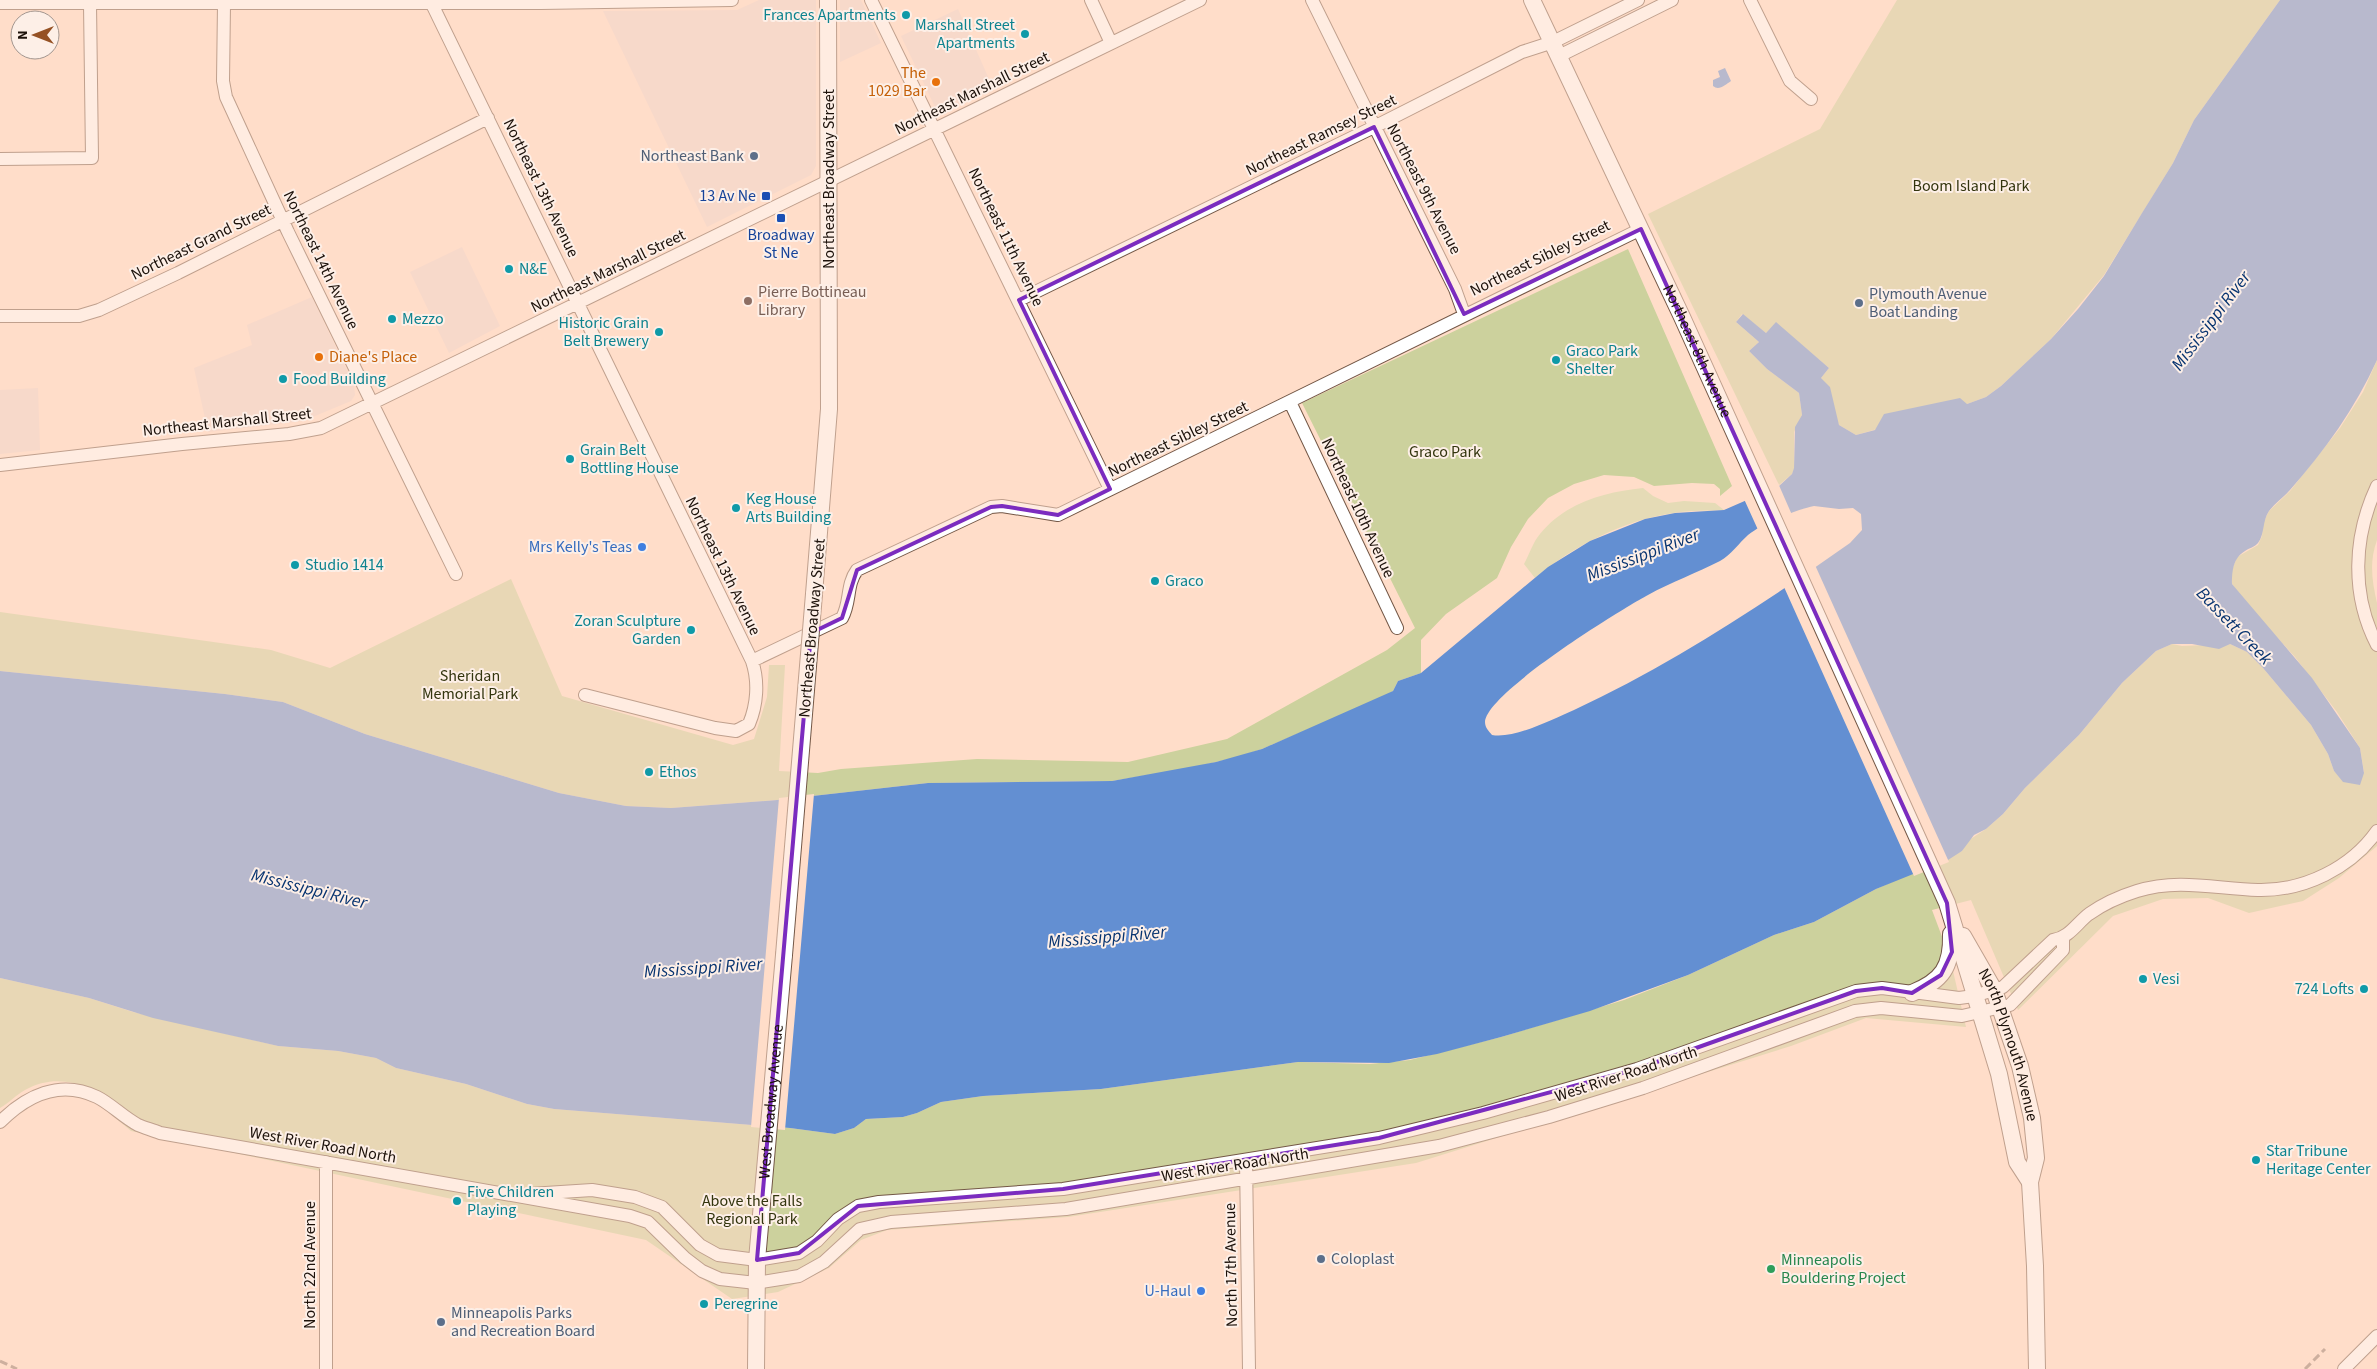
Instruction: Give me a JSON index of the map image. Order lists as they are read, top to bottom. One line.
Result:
{"streets":{"main road":["Northeast Broadway Street","Northeast 8th Avenue","North Plymouth Avenue","West Broadway Avenue"],"street":["Northeast Marshall Street","Northeast Ramsey Street","Northeast 13th Avenue","Northeast 9th Avenue","Northeast 11th Avenue","Northeast Grand Street","Northeast Sibley Street","Northeast 14th Avenue","Northeast 10th Avenue","West River Road North","North 22nd Avenue","North 17th Avenue"]},"crossings":[["Northeast Marshall Street","Northeast Broadway Street"],["Northeast Marshall Street","Northeast 13th Avenue"],["Northeast Marshall Street","Northeast 11th Avenue"],["Northeast Marshall Street","Northeast 14th Avenue"],["Northeast Ramsey Street","Northeast 9th Avenue"],["Northeast Ramsey Street","Northeast 11th Avenue"],["Northeast Ramsey Street","Northeast 8th Avenue"],["Northeast Broadway Street","West Broadway Avenue"],["Northeast 13th Avenue","Northeast Grand Street"],["Northeast 13th Avenue","Northeast Sibley Street"],["Northeast 9th Avenue","Northeast Sibley Street"],["Northeast 11th Avenue","Northeast Sibley Street"],["Northeast Grand Street","Northeast 14th Avenue"],["Northeast Sibley Street","Northeast 8th Avenue"],["Northeast Sibley Street","Northeast 10th Avenue"],["Northeast 8th Avenue","North Plymouth Avenue"],["North Plymouth Avenue","West River Road North"],["West River Road North","West Broadway Avenue"],["West River Road North","North 22nd Avenue"],["West River Road North","North 17th Avenue"]],"water":["Mississippi River","Bassett Creek"],"parks":["Boom Island Park","Graco Park","Sheridan Memorial Park","Above the Falls Regional Park"],"places":{"other":["Frances Apartments","Marshall Street Apartments","The 1029 Bar","Northeast Bank","N&E","Pierre Bottineau Library","Plymouth Avenue Boat Landing","Mezzo","Historic Grain Belt Brewery","Diane's Place","Graco Park Shelter","Food Building","Grain Belt Bottling House","Keg House Arts Building","Mrs Kelly's Teas","Studio 1414","Graco","Zoran Sculpture Garden","Ethos","Vesi","724 Lofts","Star Tribune Heritage Center","Five Children Playing","Coloplast","Minneapolis Bouldering Project","U-Haul","Peregrine","Minneapolis Parks and Recreation Board"],"transit":["13 Av Ne","Broadway St Ne"]},"north":"left"}
